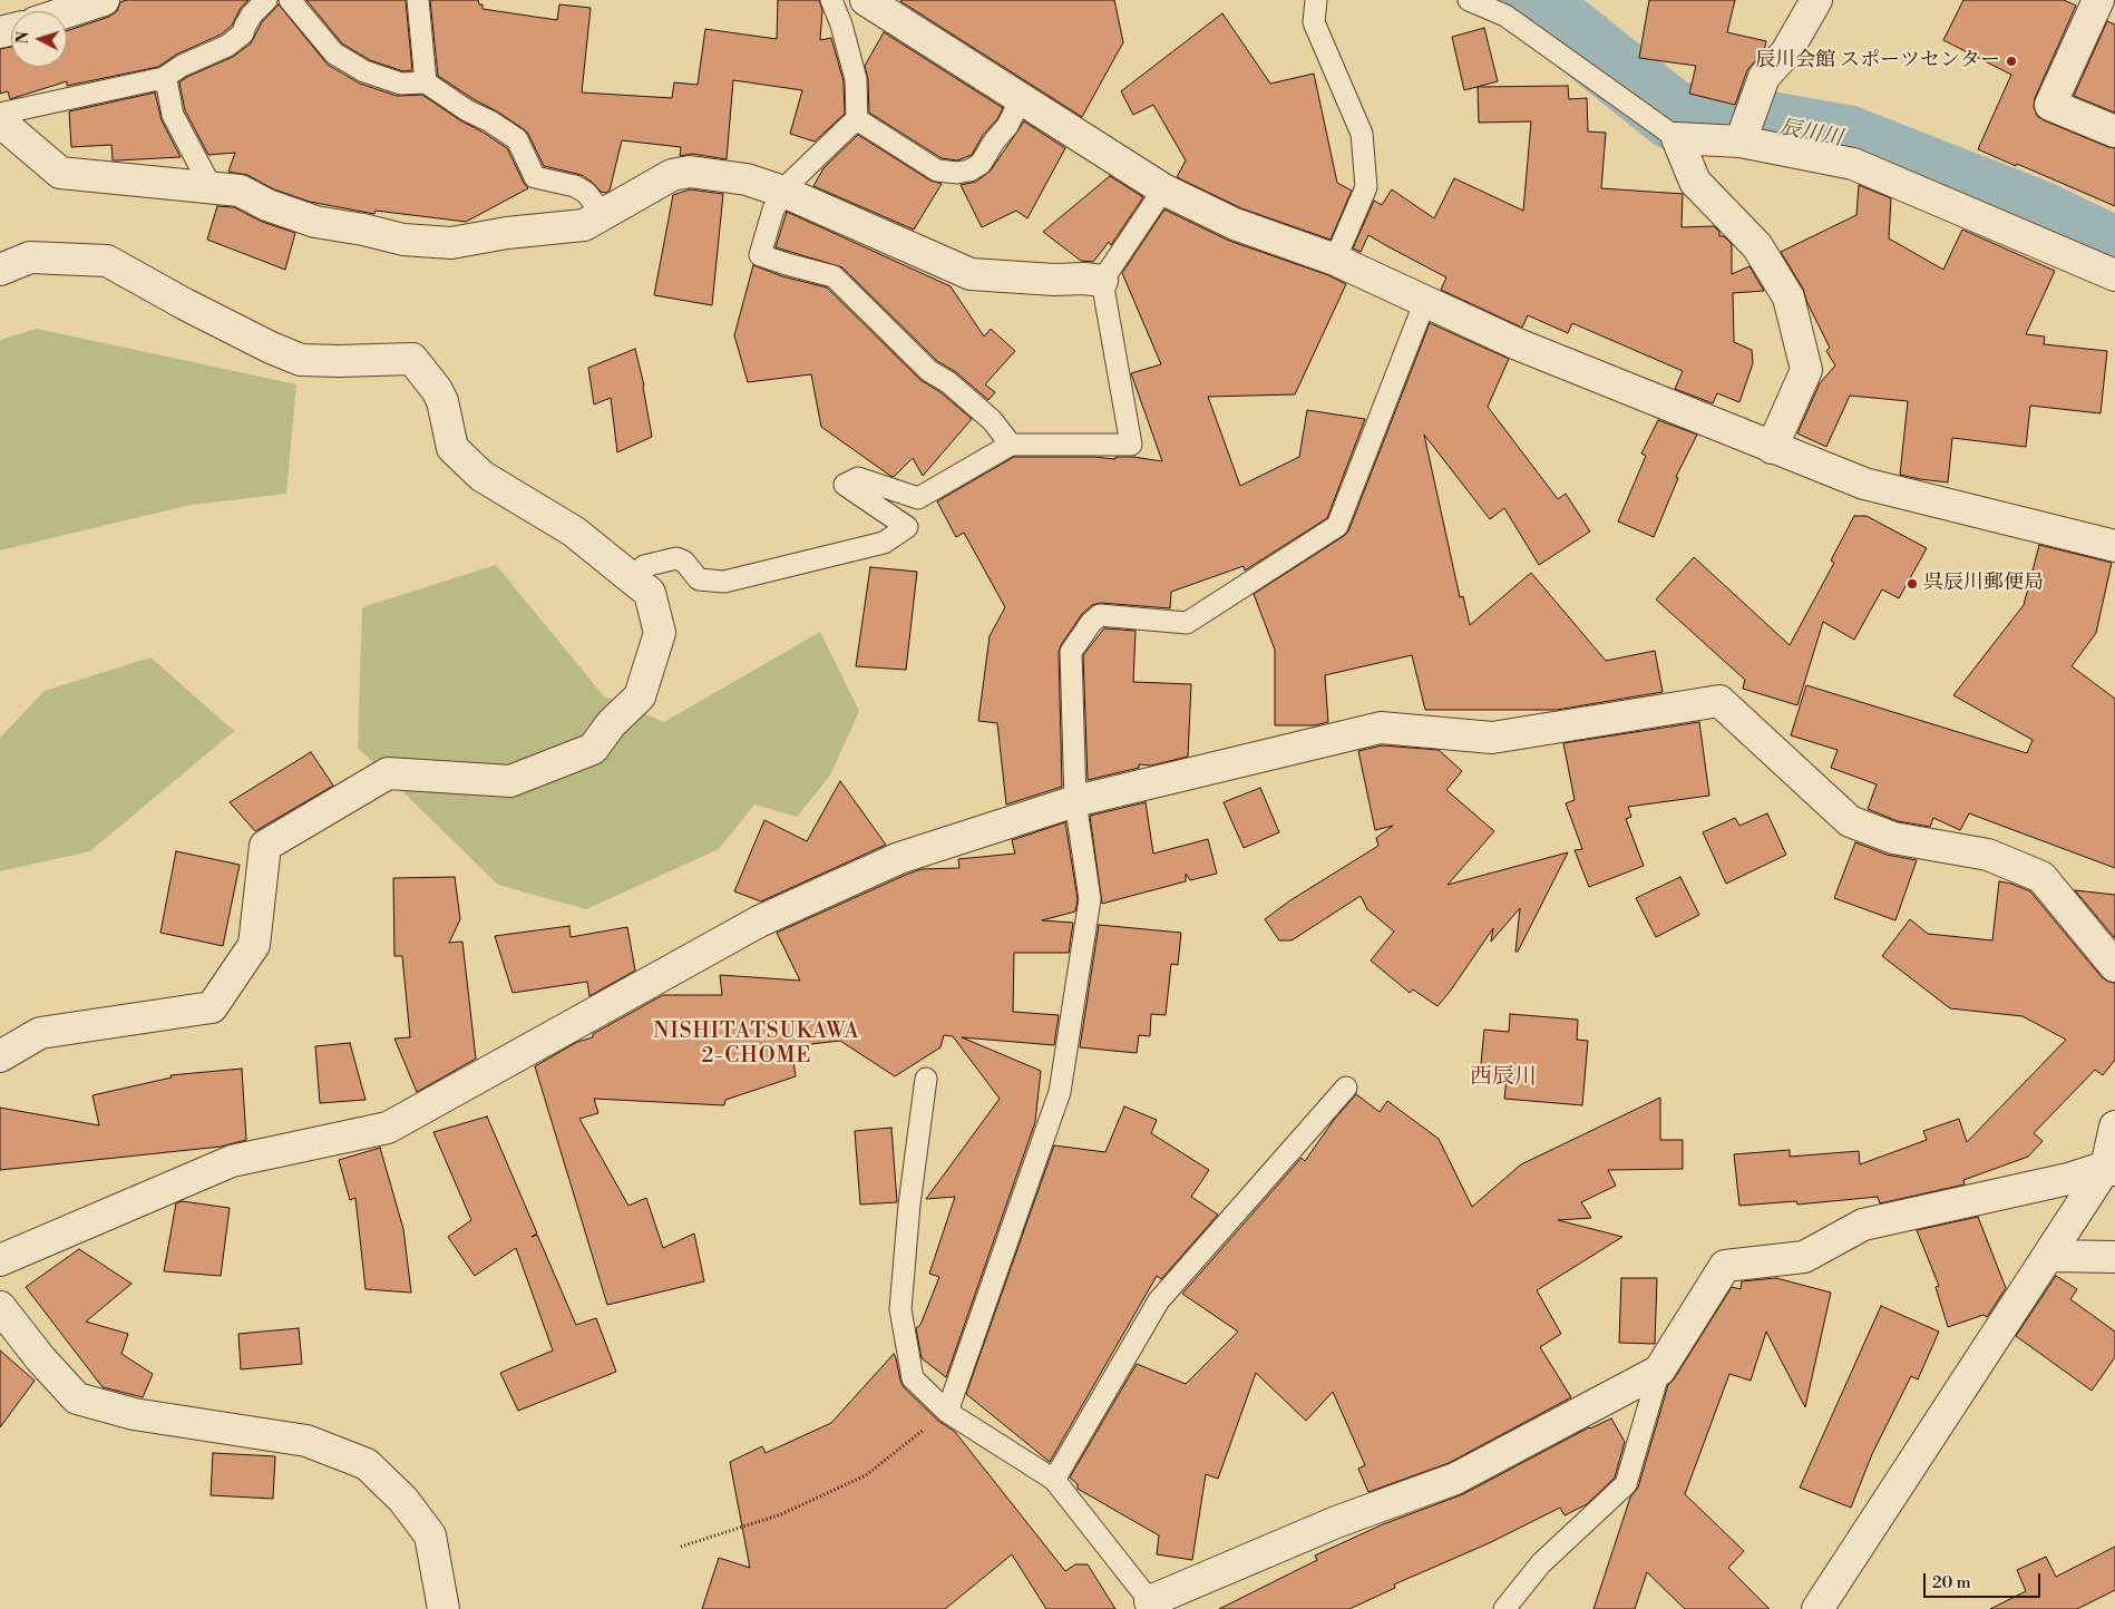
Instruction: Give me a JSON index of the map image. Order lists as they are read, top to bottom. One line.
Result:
{"districts":["NISHITATSUKAWA 2-CHOME","西辰川"],"water":["辰川川"],"places":["辰川会館 スポーツセンター","呉辰川郵便局"],"scale_bar":"20 m","north":"left"}
